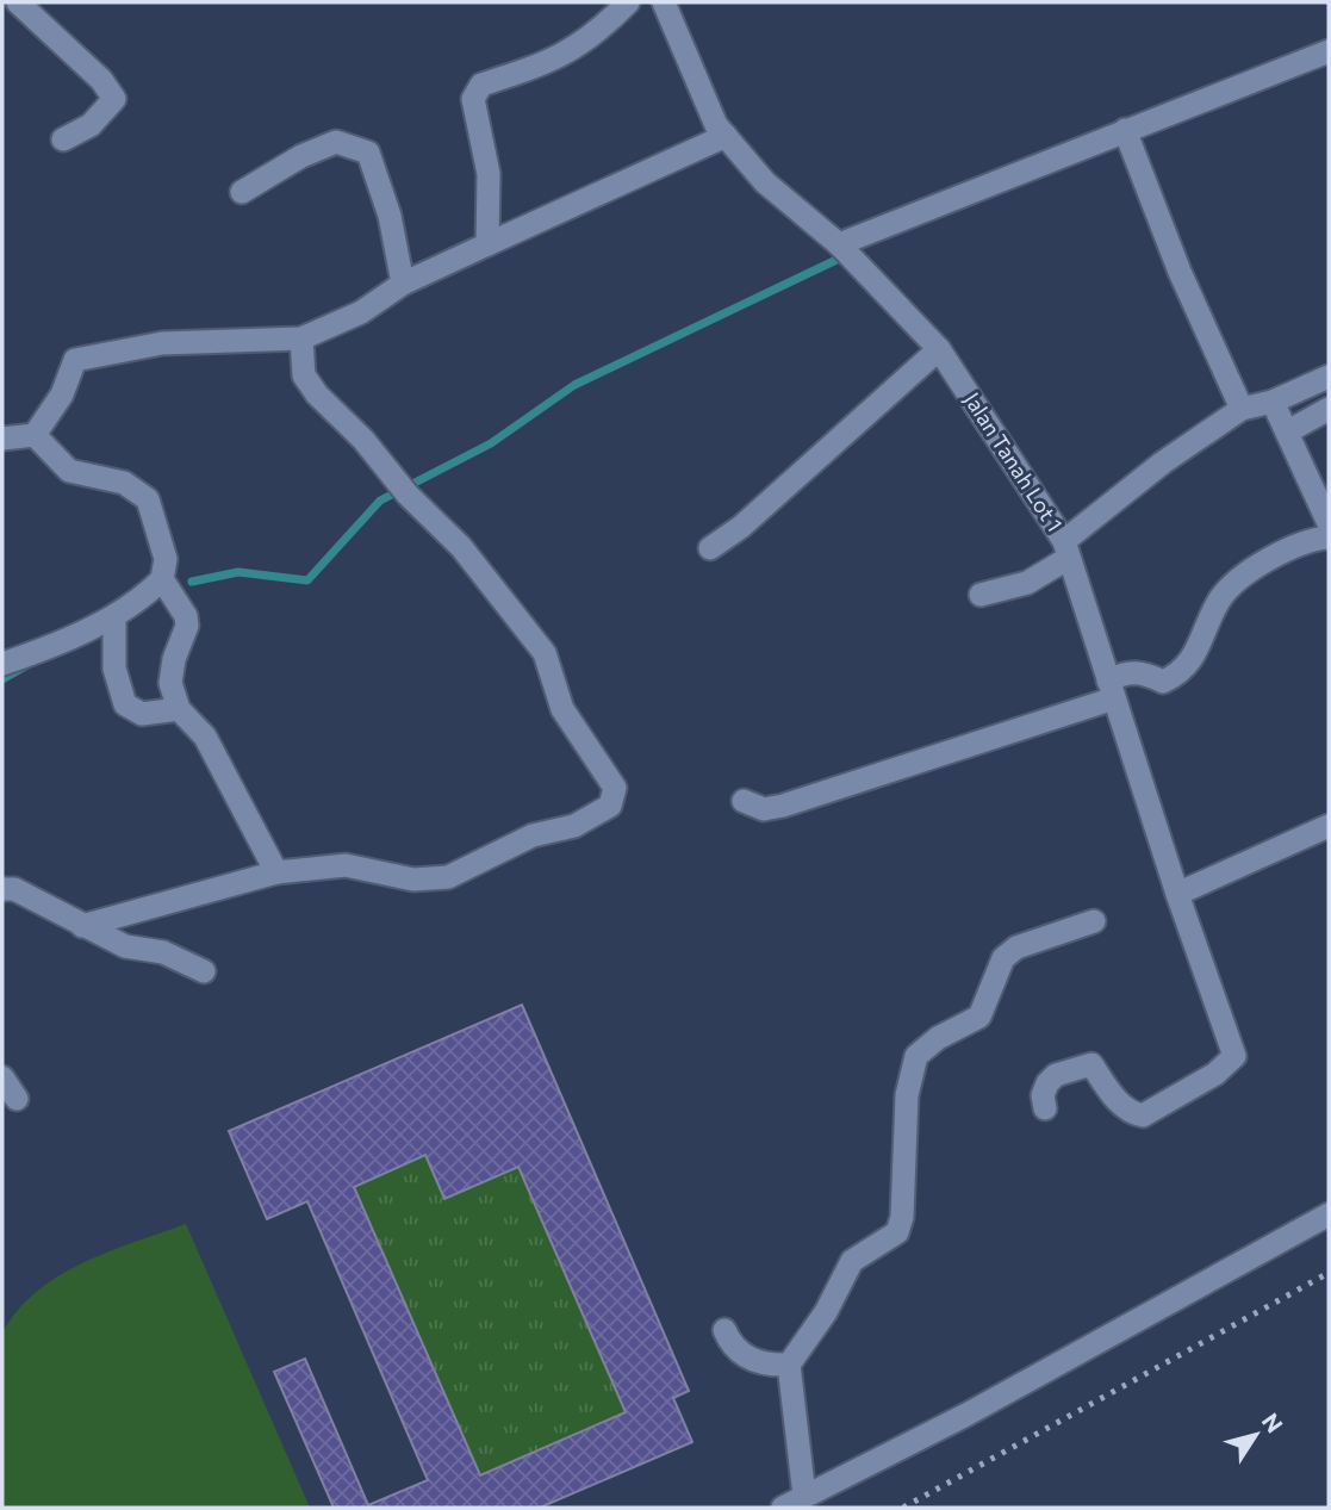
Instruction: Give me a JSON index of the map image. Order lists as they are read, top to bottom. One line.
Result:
{"streets":{"street":["Jalan Tanah Lot 1"]},"north":"top right"}
